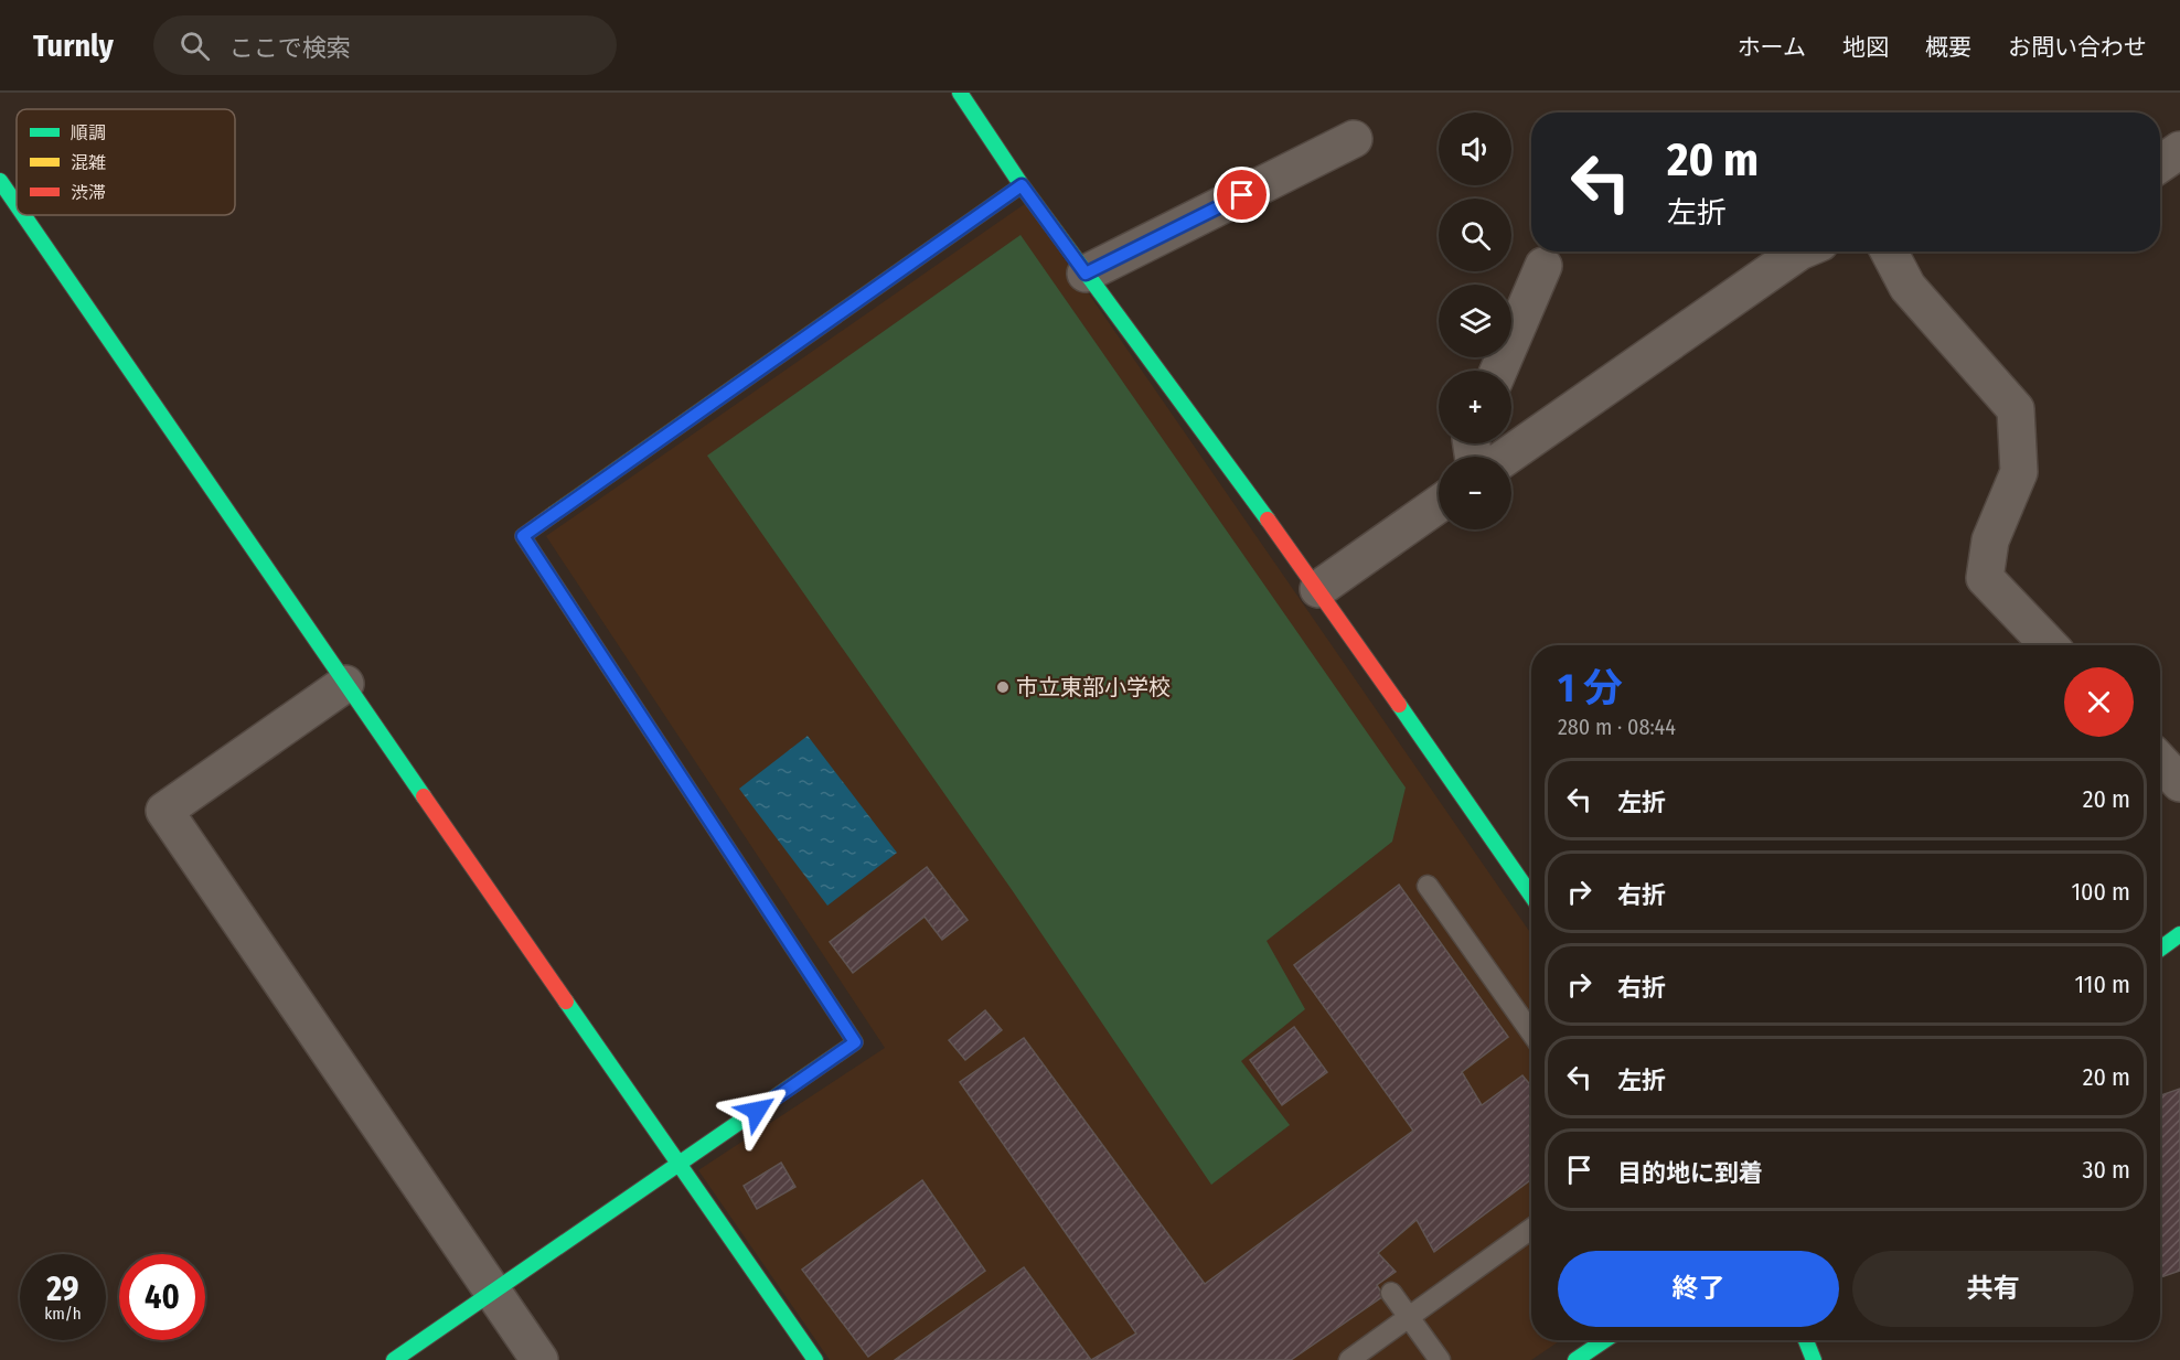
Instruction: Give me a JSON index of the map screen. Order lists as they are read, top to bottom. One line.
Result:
{"places":["市立東部小学校"],"legend":["順調","混雑","渋滞"],"page":{"header":"Turnly","search":"ここで検索","nav":["ホーム","地図","概要","お問い合わせ"],"map_buttons":["+","−"],"turn":["20 m","左折"],"heading":["1 分","280 m · 08:44"],"list":[{"name":"左折","value":"20 m"},{"name":"右折","value":"100 m"},{"name":"右折","value":"110 m"},{"name":"左折","value":"20 m"},{"name":"目的地に到着","value":"30 m"}],"buttons":["終了","共有"],"speed":"29 km/h","limit":"40"}}
